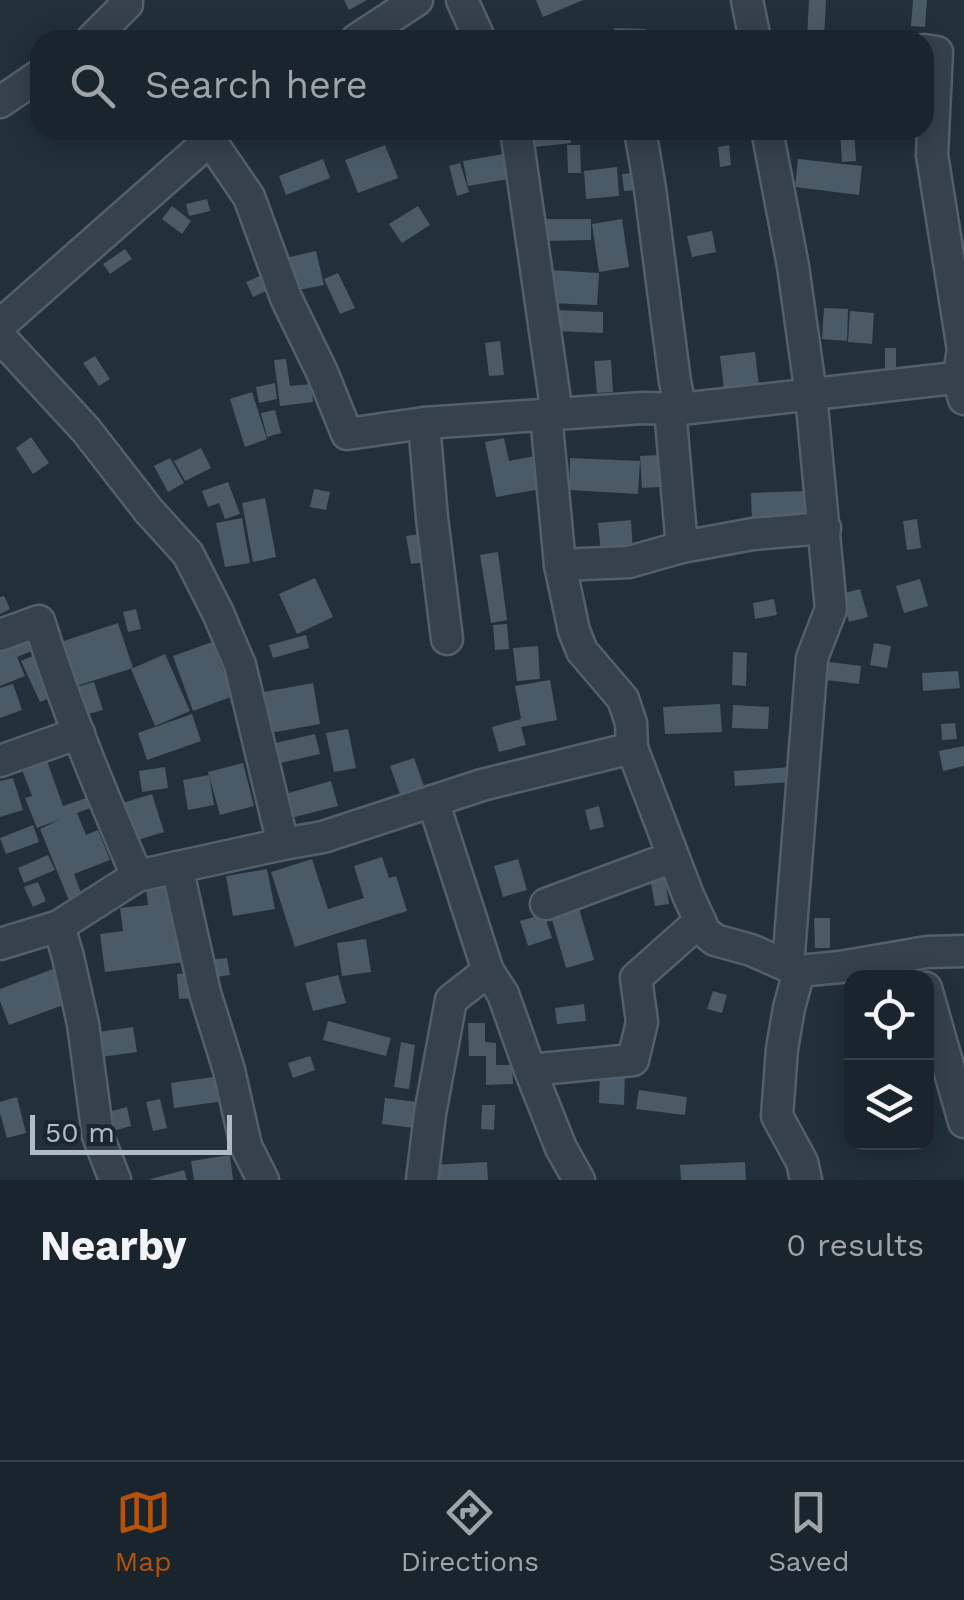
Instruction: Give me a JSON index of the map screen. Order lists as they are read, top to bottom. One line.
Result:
{"scale_bar":"50 m","page":{"search":"Search here","scale":"50 m","heading":["Nearby","0 results"],"nav":["Map","Directions","Saved"]}}
